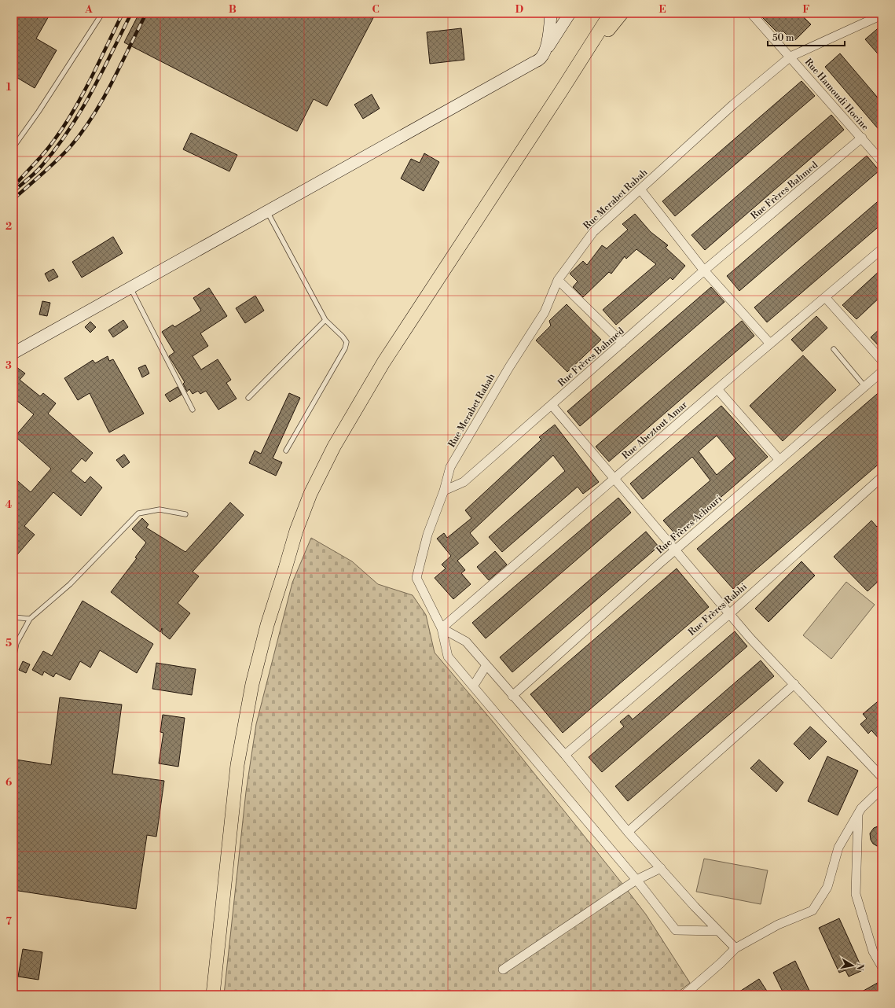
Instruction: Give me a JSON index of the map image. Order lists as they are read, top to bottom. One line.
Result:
{"streets":{"street":["Rue Hamoudi Hocine","Rue Frères Bahmed","Rue Merabet Rabah","Rue Abeztout Amar","Rue Frères Achouri","Rue Frères Rabhi"]},"crossings":[["Rue Hamoudi Hocine","Rue Frères Bahmed"],["Rue Hamoudi Hocine","Rue Merabet Rabah"],["Rue Frères Bahmed","Rue Merabet Rabah"]],"scale_bar":"50 m","north":"right","grid":{"columns":["A","B","C","D","E","F"],"rows":["1","2","3","4","5","6","7"]}}
